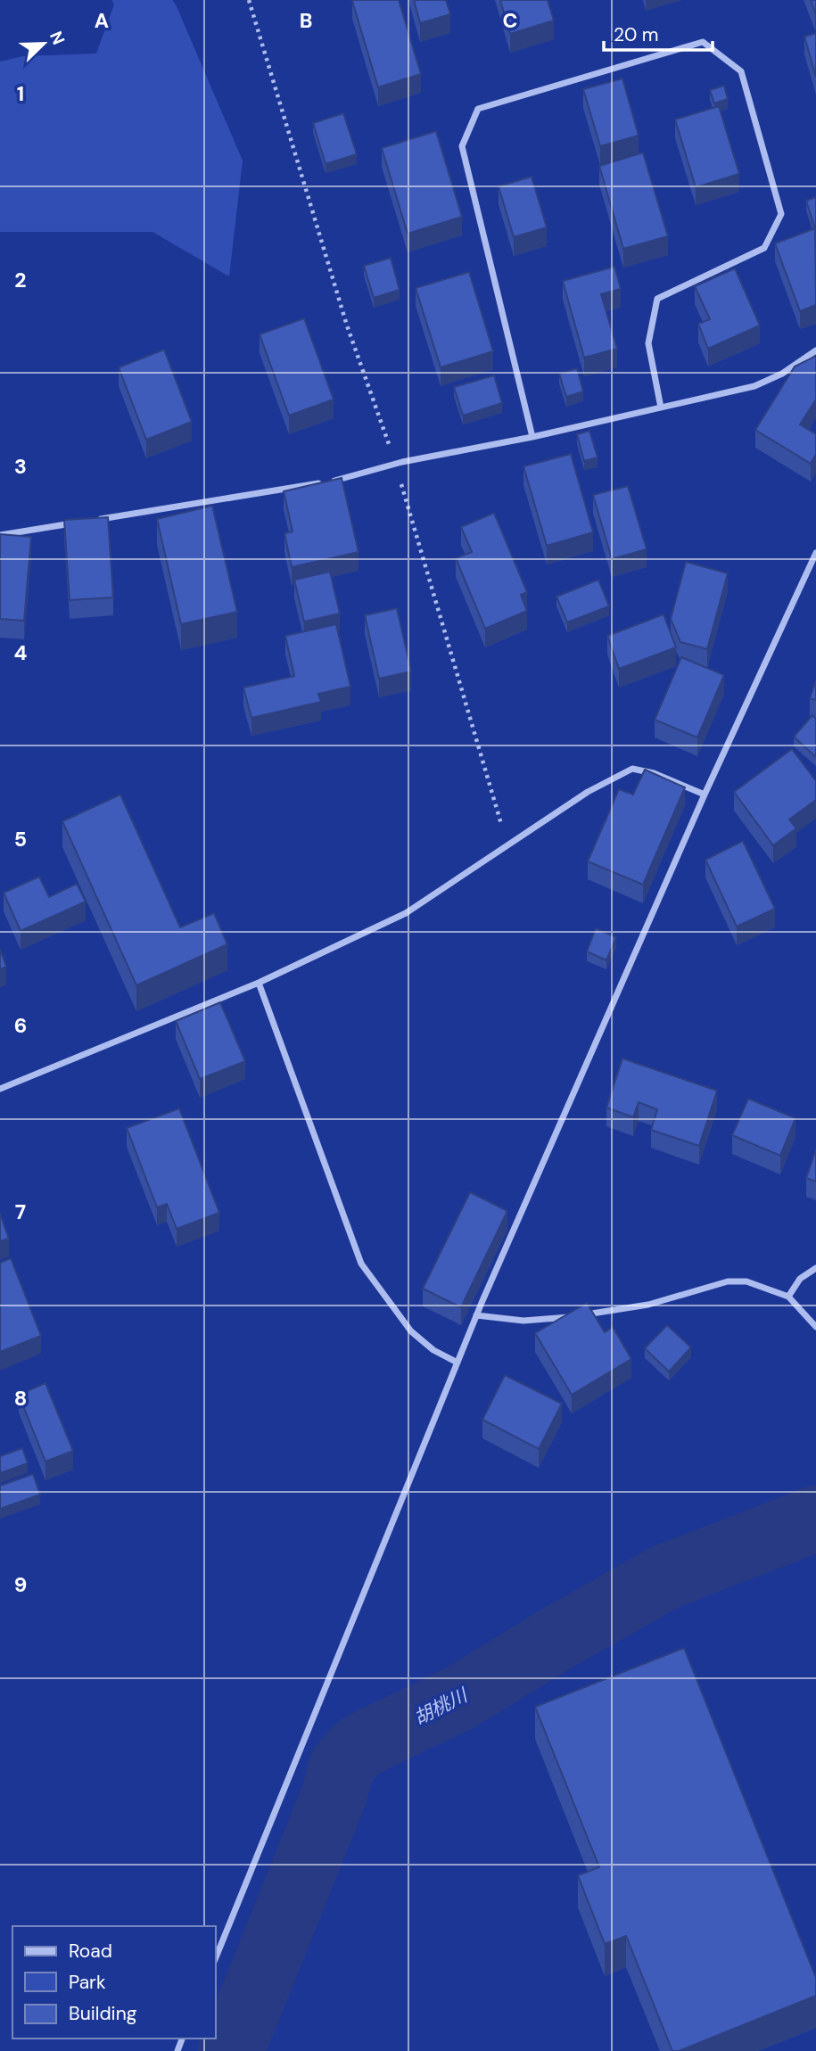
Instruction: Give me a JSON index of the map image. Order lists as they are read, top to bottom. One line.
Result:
{"water":["胡桃川"],"legend":["Road","Park","Building"],"scale_bar":"20 m","north":"top right","grid":{"columns":["A","B","C"],"rows":["1","2","3","4","5","6","7","8","9"]}}
